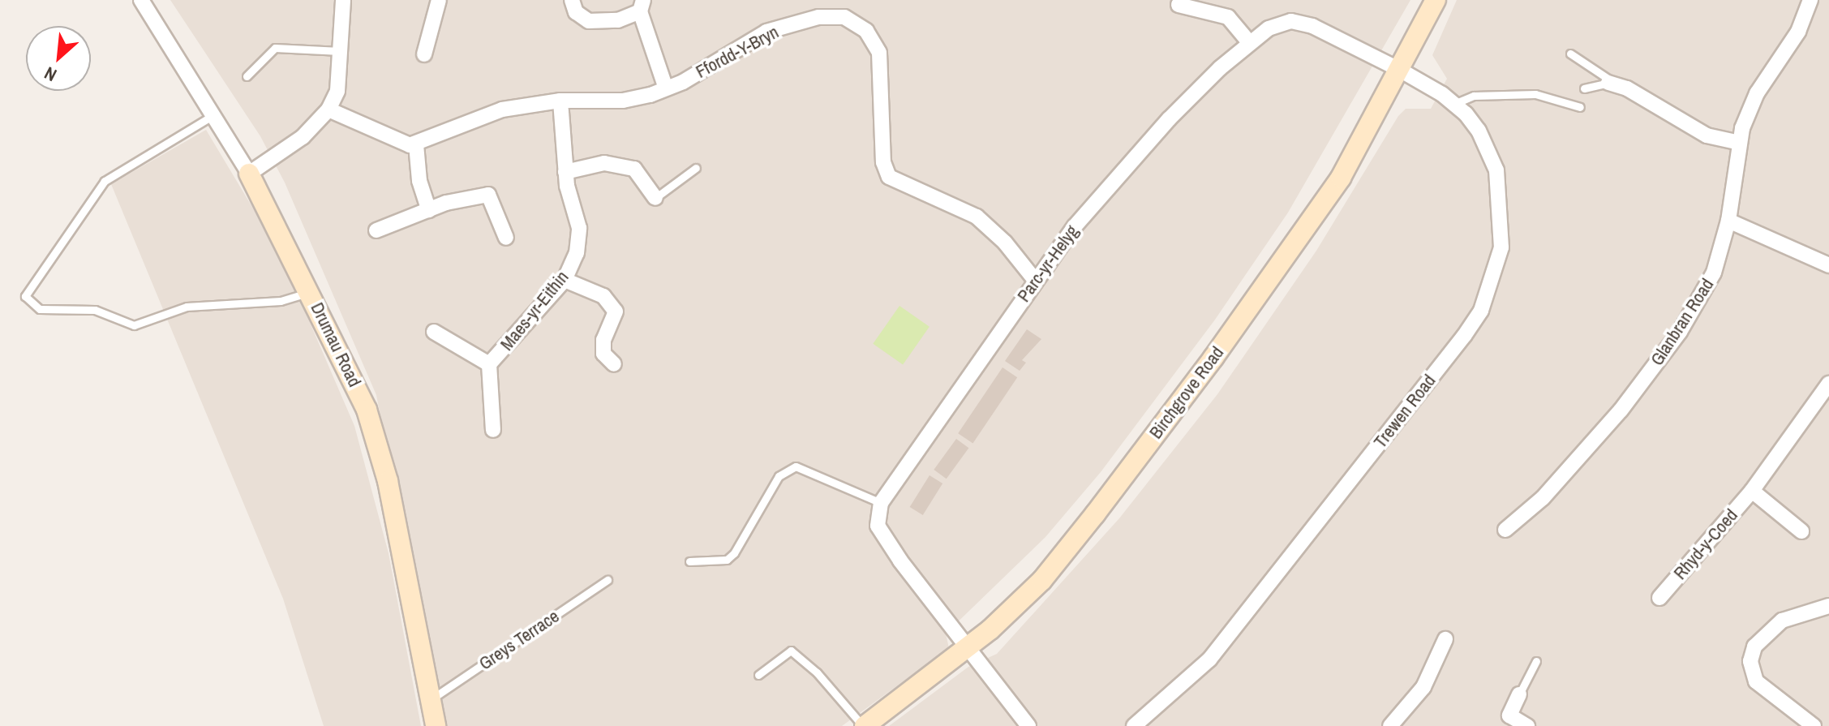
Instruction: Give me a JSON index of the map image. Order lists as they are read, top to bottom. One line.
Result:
{"streets":{"main road":["Drumau Road","Birchgrove Road"],"street":["Ffordd-Y-Bryn","Parc-yr-Helyg","Maes-yr-Eithin","Glanbran Road","Trewen Road","Rhyd-y-Coed"],"lane":["Greys Terrace"]},"crossings":[["Ffordd-Y-Bryn","Parc-yr-Helyg"],["Ffordd-Y-Bryn","Maes-yr-Eithin"],["Parc-yr-Helyg","Birchgrove Road"],["Parc-yr-Helyg","Trewen Road"],["Drumau Road","Greys Terrace"],["Birchgrove Road","Trewen Road"]],"north":"bottom left"}
